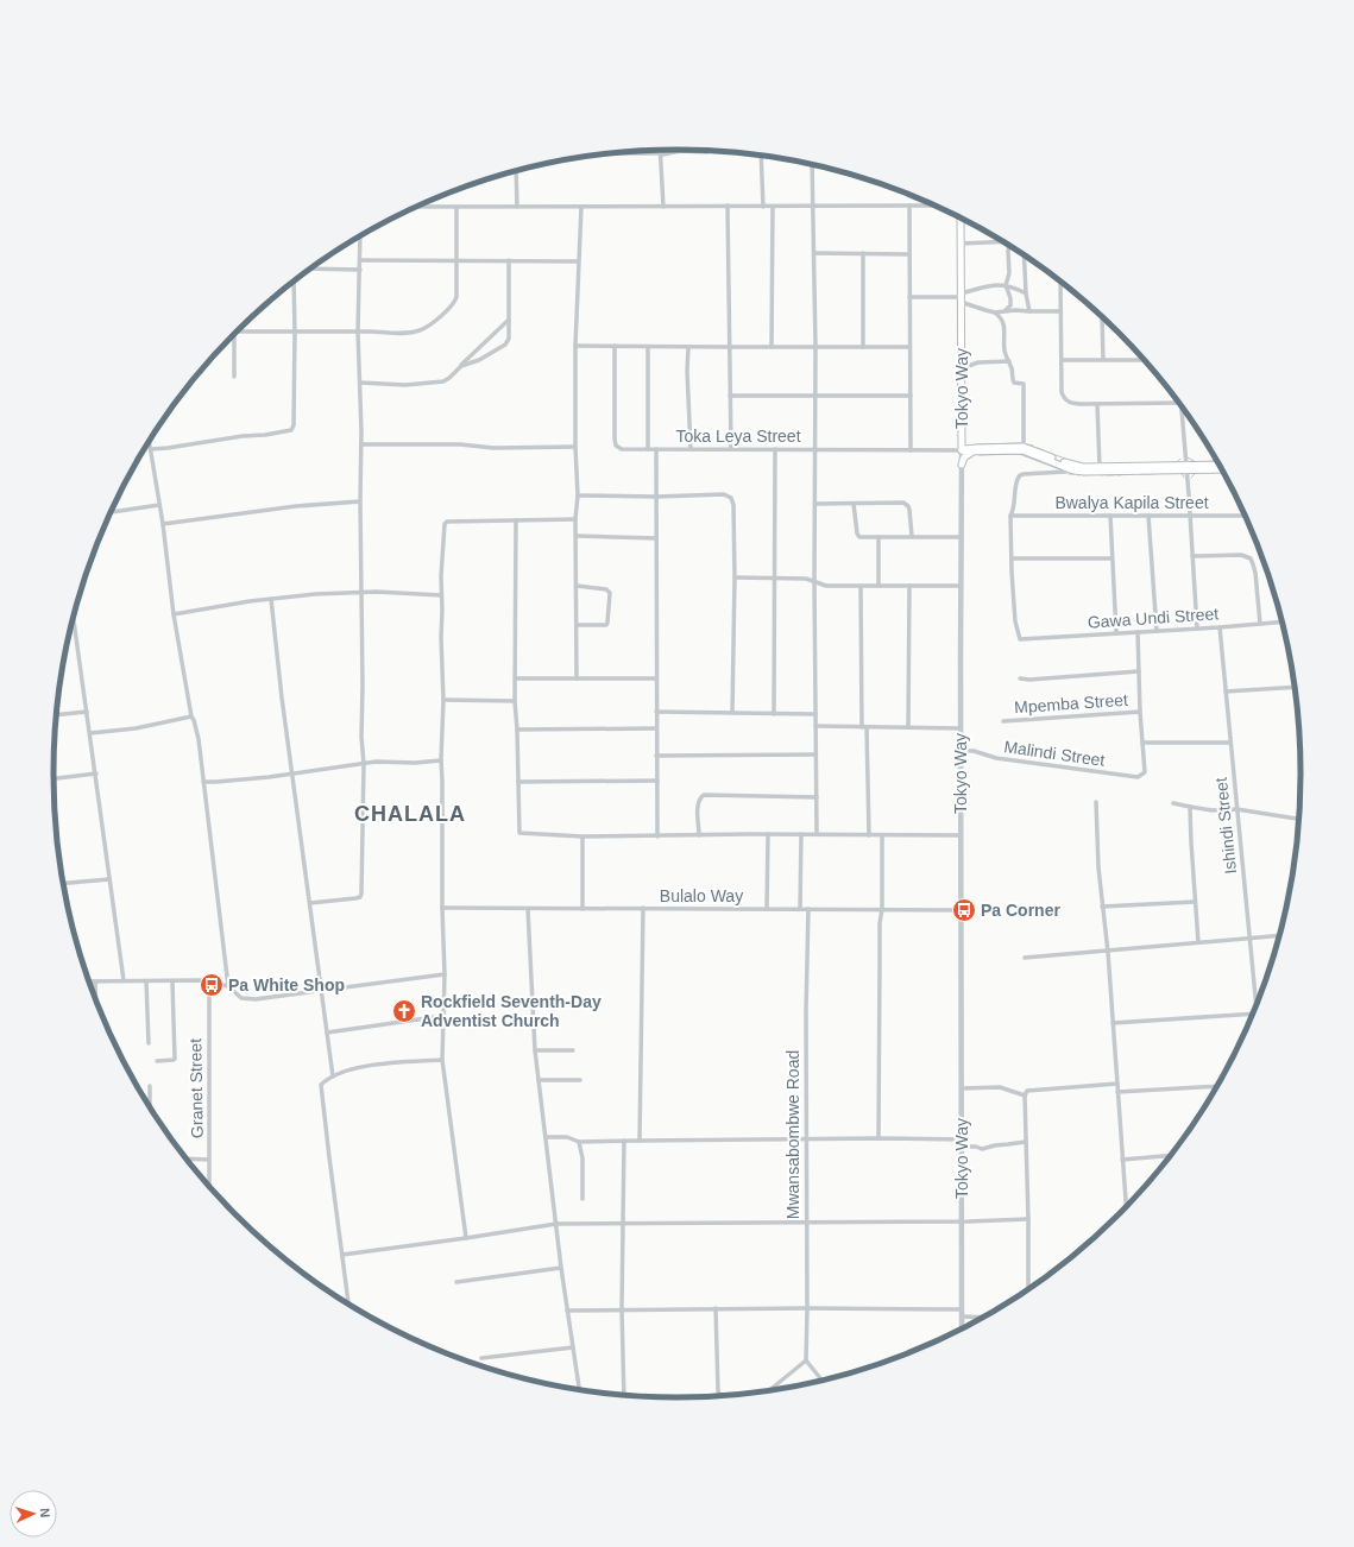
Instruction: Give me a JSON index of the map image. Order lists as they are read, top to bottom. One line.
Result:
{"streets":{"main road":["Tokyo Way"],"street":["Toka Leya Street","Bwalya Kapila Street","Gawa Undi Street","Mpemba Street","Malindi Street","Ishindi Street","Bulalo Way","Granet Street","Mwansabombwe Road"]},"crossings":[["Tokyo Way","Toka Leya Street"],["Tokyo Way","Malindi Street"],["Tokyo Way","Bulalo Way"],["Gawa Undi Street","Ishindi Street"],["Bulalo Way","Mwansabombwe Road"]],"districts":["CHALALA"],"places":{"bus stop":["Pa Corner","Pa White Shop"],"church":["Rockfield Seventh-Day Adventist Church"]},"north":"right"}
